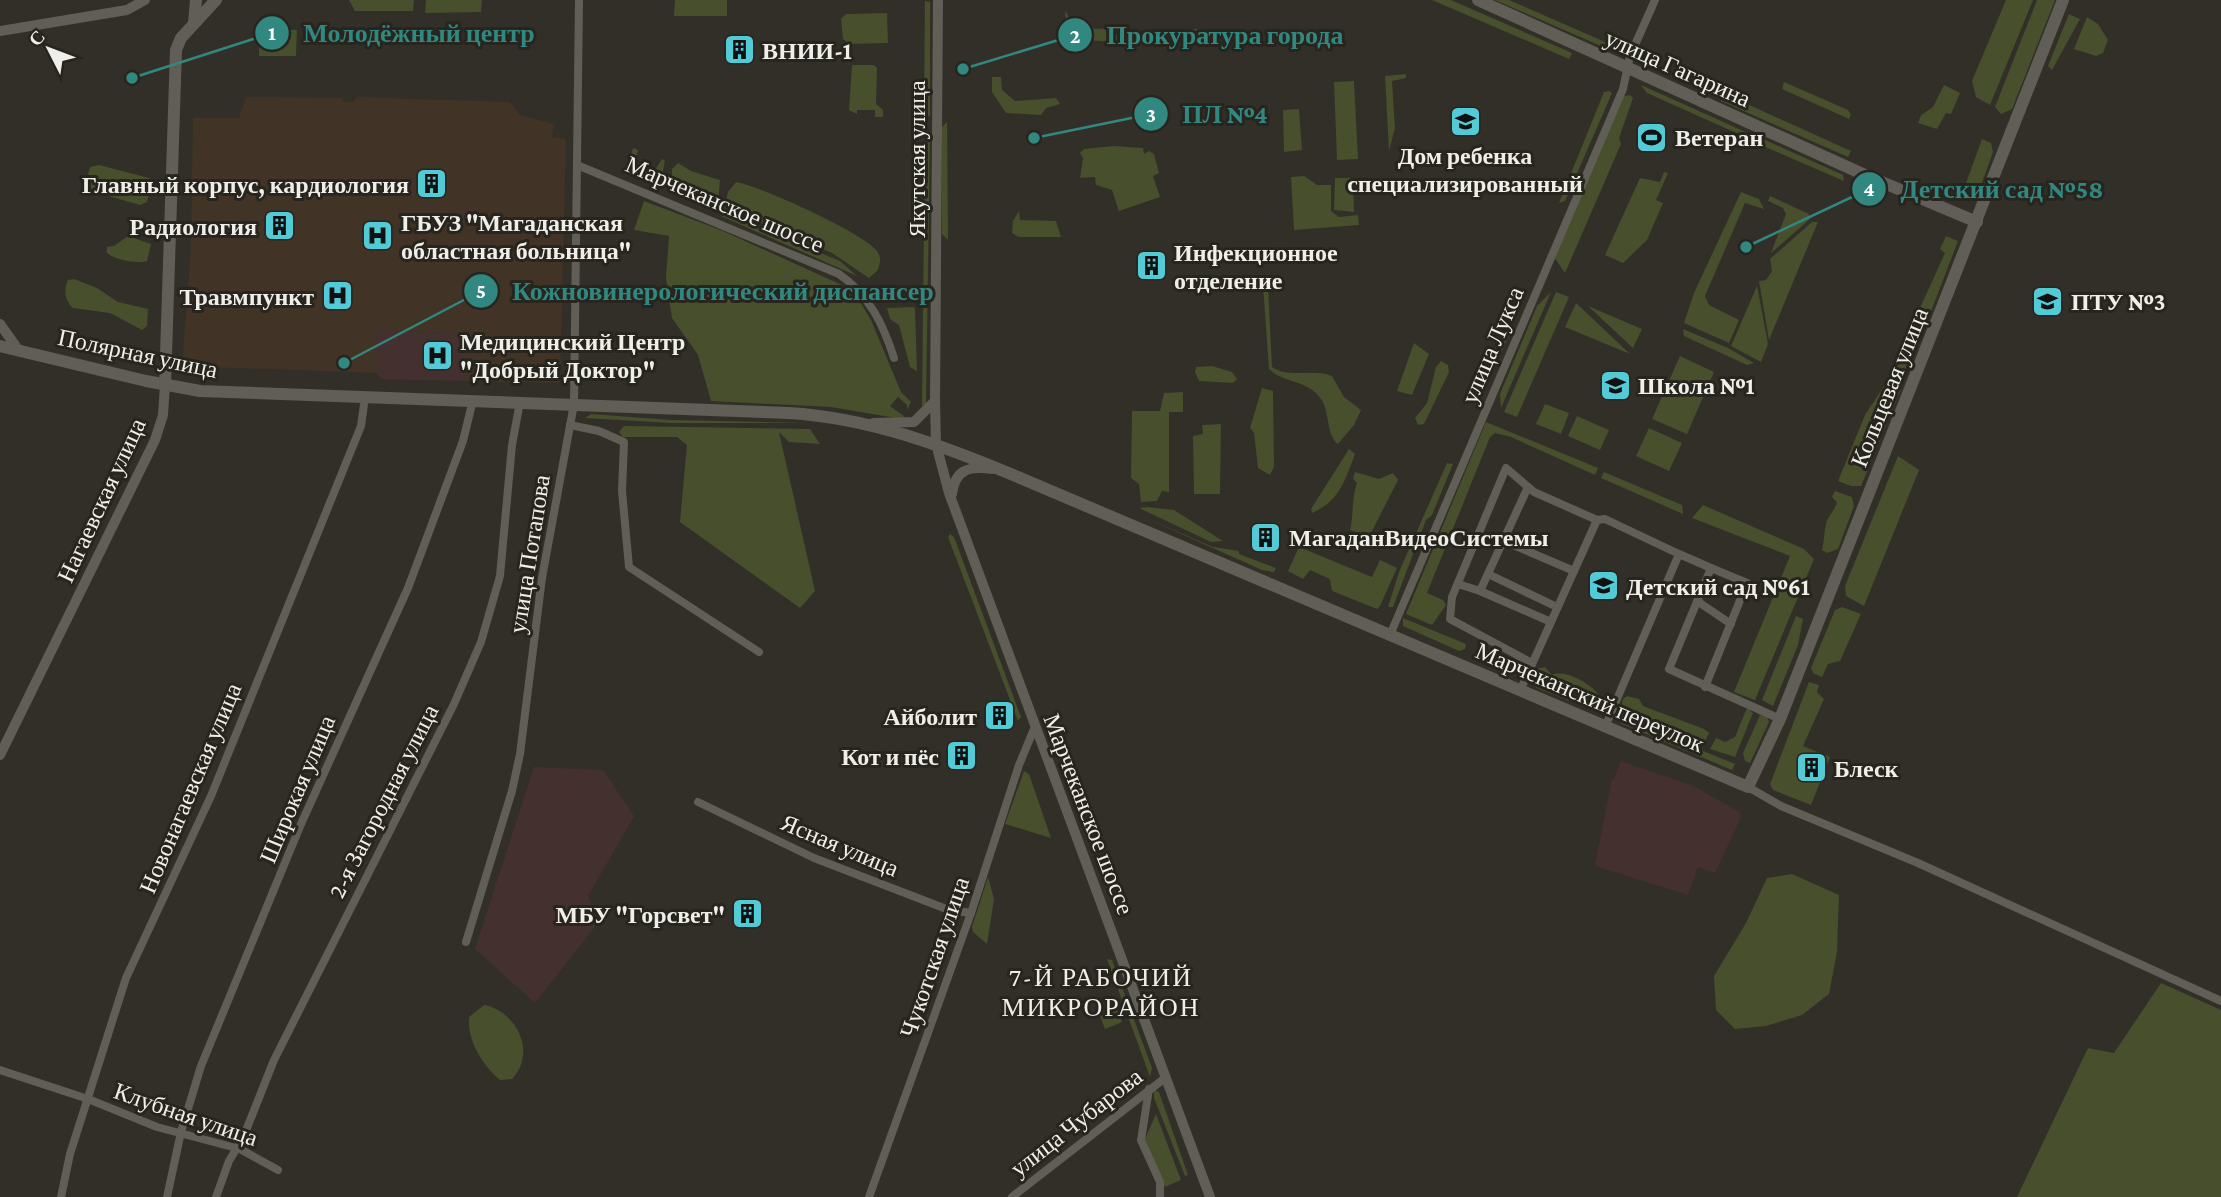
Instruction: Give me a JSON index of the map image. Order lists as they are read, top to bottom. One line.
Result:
{"streets":{"main road":["улица Гагарина","Полярная улица","Кольцевая улица","Нагаевская улица","Марчеканский переулок"],"street":["Якутская улица","Марчеканское шоссе","улица Лукса","улица Потапова","Новонагаевская улица","Широкая улица","2-я Загородная улица","Ясная улица","Чукотская улица","Клубная улица","улица Чубарова"]},"crossings":[["улица Гагарина","улица Лукса"],["улица Гагарина","Кольцевая улица"],["Якутская улица","Марчеканское шоссе"],["Якутская улица","Полярная улица"],["Якутская улица","Марчеканский переулок"],["Марчеканское шоссе","Полярная улица"],["Марчеканское шоссе","улица Потапова"],["Марчеканское шоссе","Марчеканский переулок"],["Марчеканское шоссе","Чукотская улица"],["Марчеканское шоссе","улица Чубарова"],["улица Лукса","Марчеканский переулок"],["Полярная улица","Нагаевская улица"],["Полярная улица","улица Потапова"],["Полярная улица","Марчеканский переулок"],["Полярная улица","Новонагаевская улица"],["Полярная улица","Широкая улица"],["Полярная улица","2-я Загородная улица"],["Кольцевая улица","Марчеканский переулок"],["Новонагаевская улица","Клубная улица"],["Широкая улица","Клубная улица"],["2-я Загородная улица","Клубная улица"],["Ясная улица","Чукотская улица"]],"districts":["7-Й РАБОЧИЙ МИКРОРАЙОН"],"places":{"building":["ВНИИ-1","Главный корпус, кардиология","Радиология","Инфекционное отделение","МагаданВидеоСистемы","Айболит","Кот и пёс","Блеск","МБУ \"Горсвет\""],"other":["Прокуратура города","Молодёжный центр","ПЛ №4","Детский сад №58","Кожновинерологический диспансер"],"school or university":["Дом ребенка специализированный","ПТУ №3","Школа №1","Детский сад №61"],"sports":["Ветеран"],"hospital":["ГБУЗ \"Магаданская областная больница\"","Травмпункт","Медицинский Центр \"Добрый Доктор\""]},"north":"top left"}
